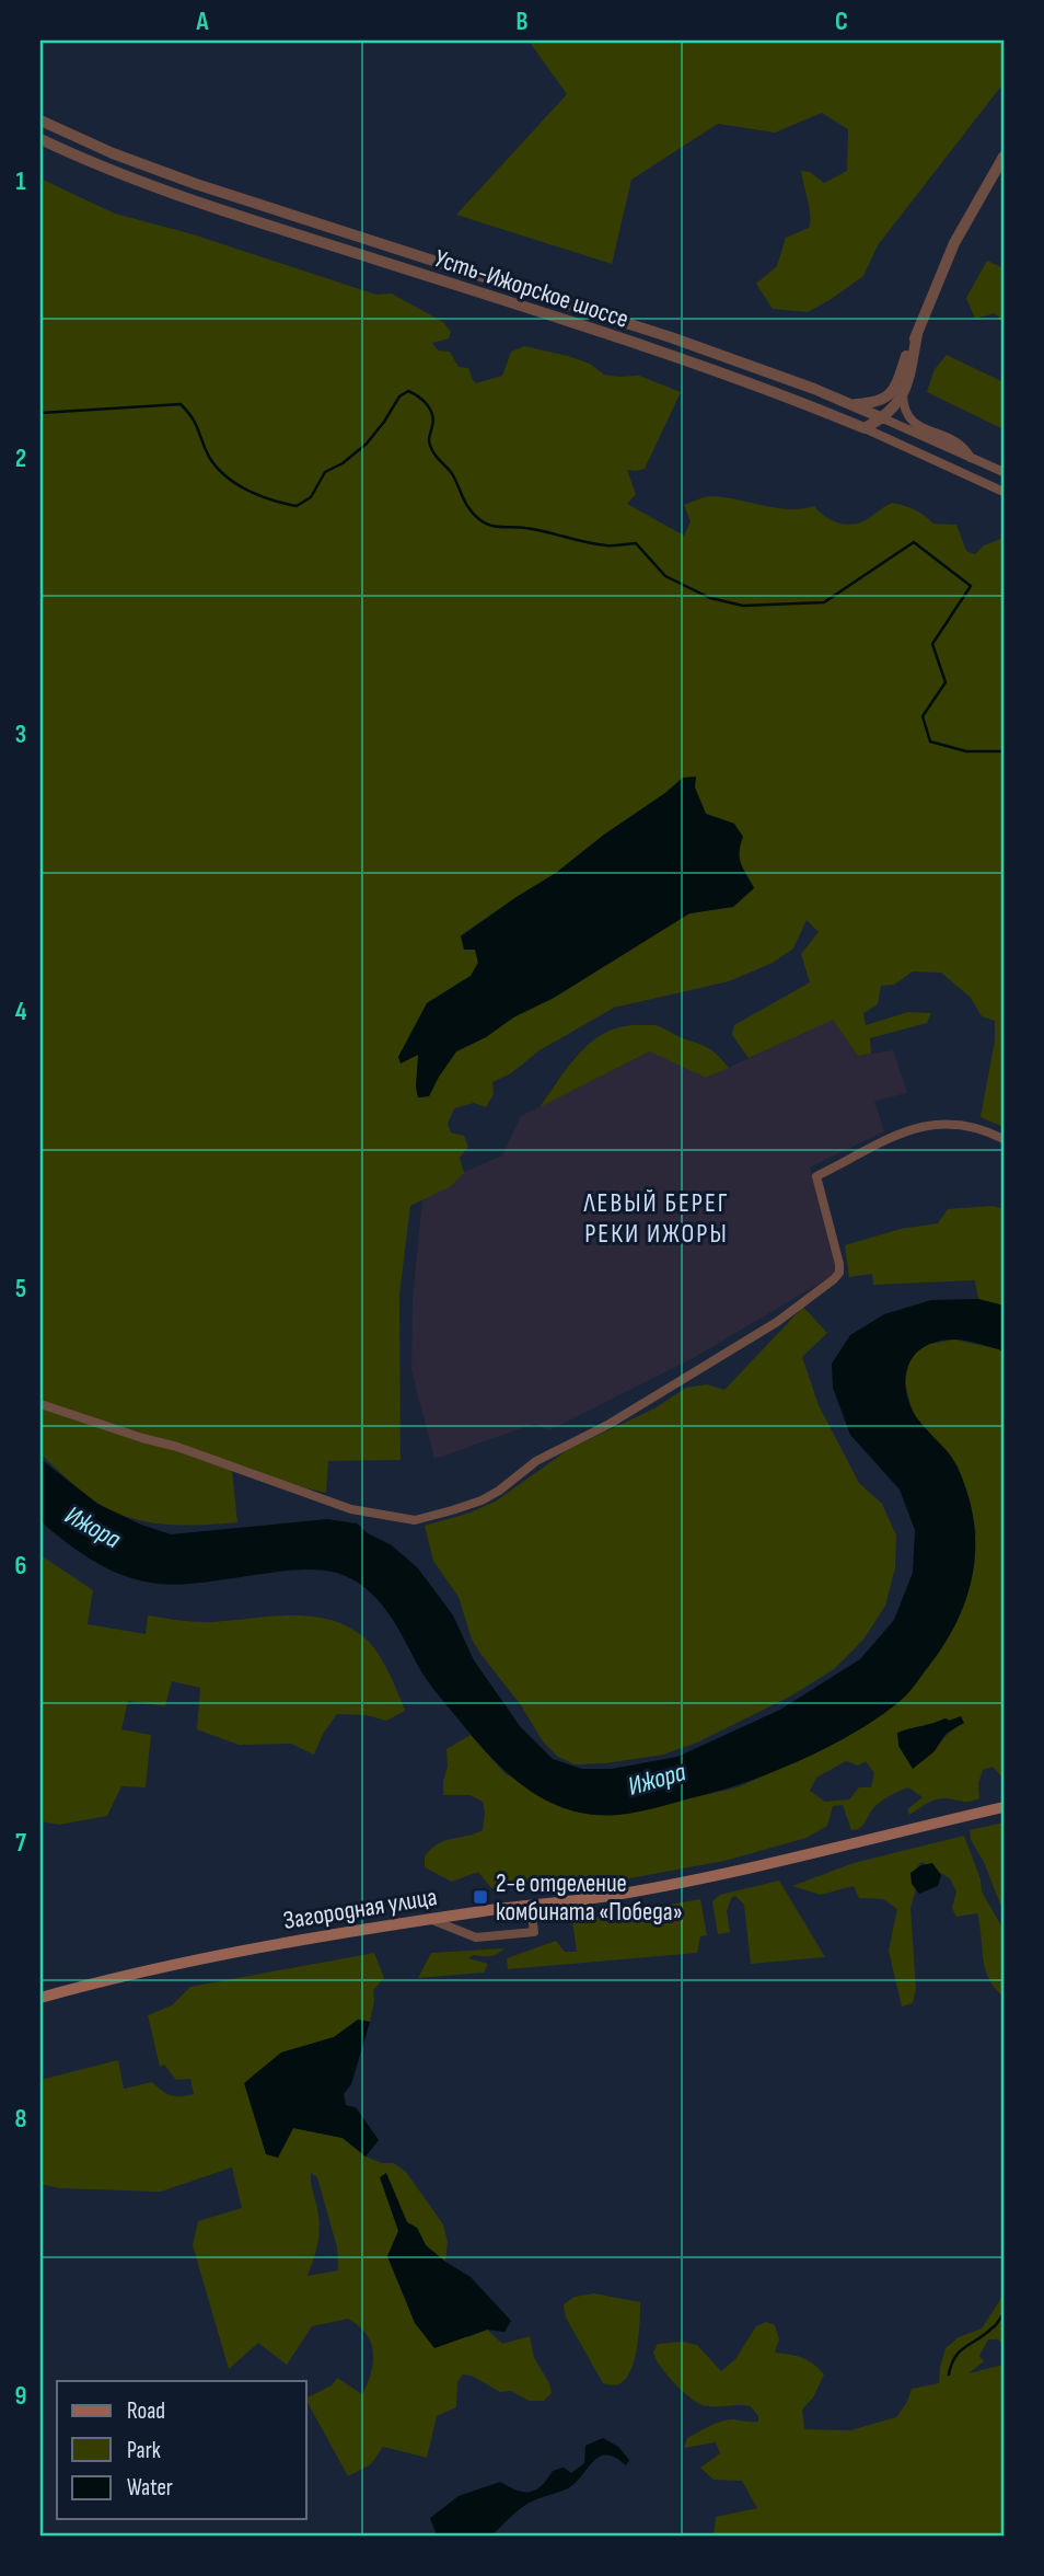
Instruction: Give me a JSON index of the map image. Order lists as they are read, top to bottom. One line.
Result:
{"streets":{"main road":["Загородная улица"],"street":["Усть-Ижорское шоссе"]},"districts":["ЛЕВЫЙ БЕРЕГ РЕКИ ИЖОРЫ"],"water":["Ижора"],"places":{"transit":["2-е отделение комбината «Победа»"]},"legend":["Road","Park","Water"],"grid":{"columns":["A","B","C"],"rows":["1","2","3","4","5","6","7","8","9"]}}
